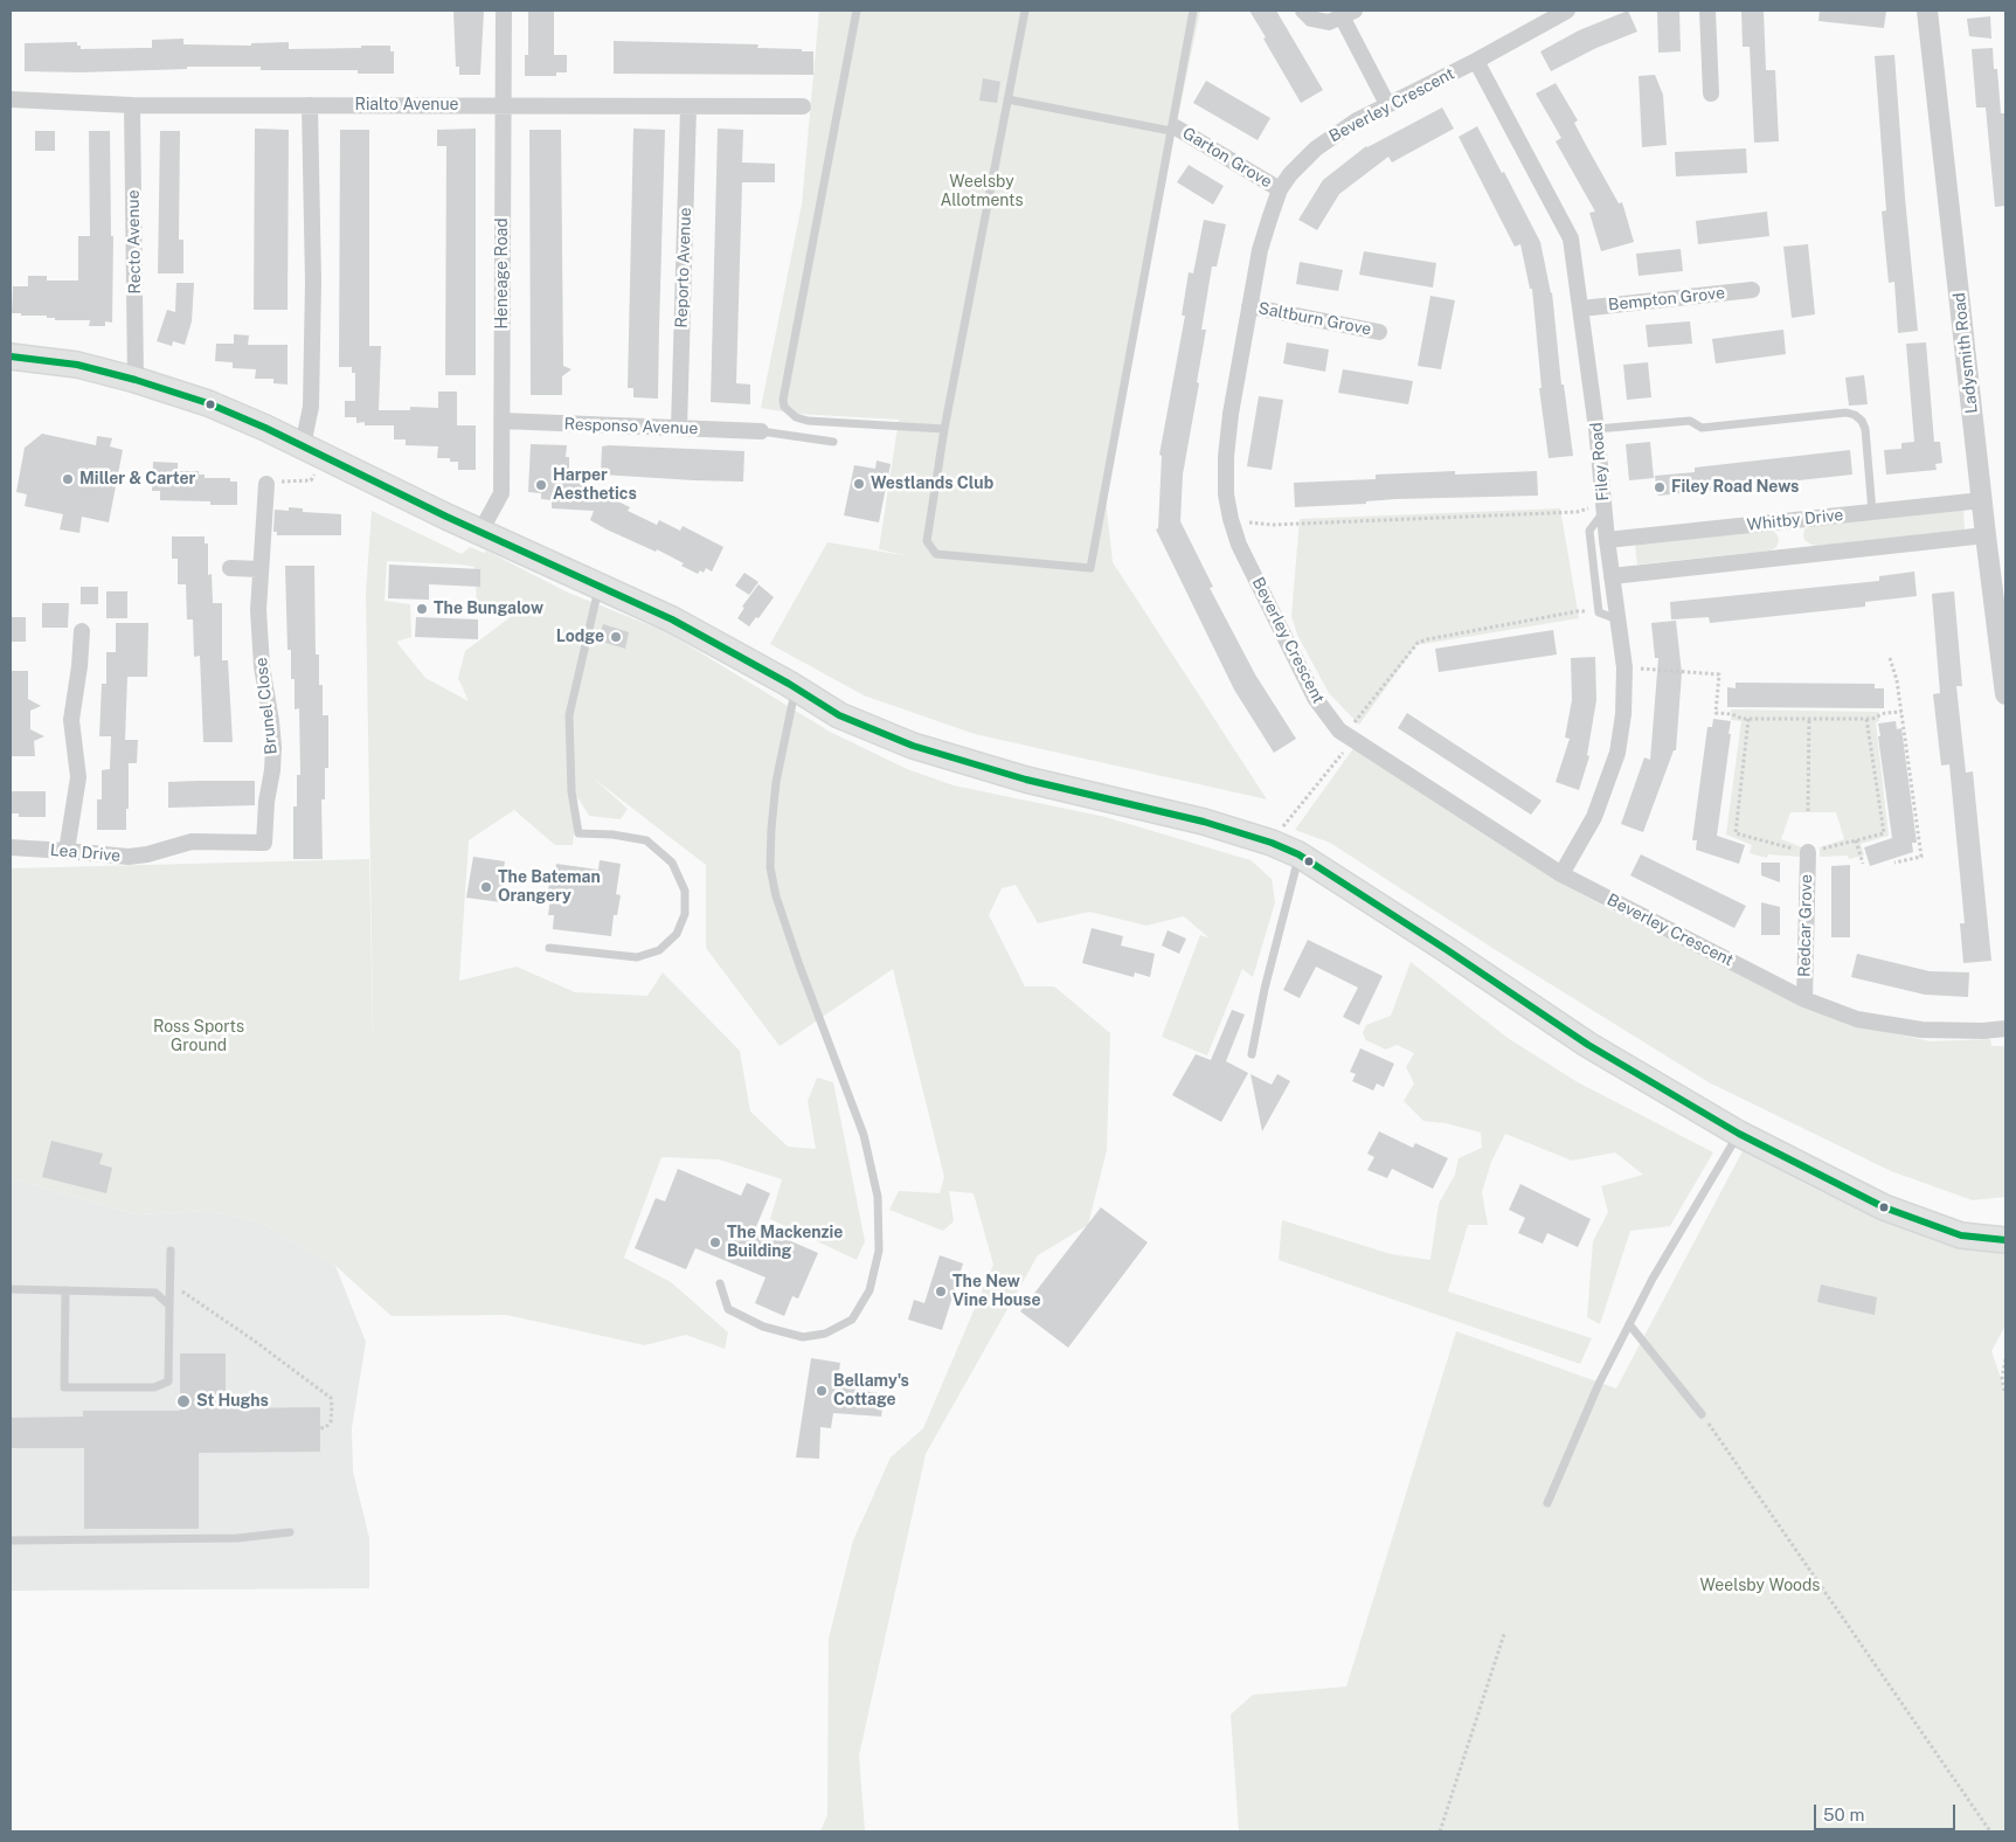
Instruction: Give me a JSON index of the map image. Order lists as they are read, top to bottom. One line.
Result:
{"streets":{"street":["Rialto Avenue","Beverley Crescent","Garton Grove","Recto Avenue","Reporto Avenue","Heneage Road","Bempton Grove","Saltburn Grove","Ladysmith Road","Responso Avenue","Filey Road","Whitby Drive","Brunel Close","Lea Drive","Redcar Grove"]},"crossings":[["Rialto Avenue","Recto Avenue"],["Rialto Avenue","Reporto Avenue"],["Rialto Avenue","Heneage Road"],["Beverley Crescent","Garton Grove"],["Beverley Crescent","Saltburn Grove"],["Beverley Crescent","Filey Road"],["Beverley Crescent","Redcar Grove"],["Reporto Avenue","Responso Avenue"],["Heneage Road","Responso Avenue"],["Bempton Grove","Filey Road"],["Ladysmith Road","Whitby Drive"],["Filey Road","Whitby Drive"],["Brunel Close","Lea Drive"]],"parks":["Weelsby Allotments","Ross Sports Ground","Weelsby Woods"],"places":["Miller & Carter","Westlands Club","Harper Aesthetics","Filey Road News","The Bungalow","Lodge","The Bateman Orangery","The Mackenzie Building","The New Vine House","Bellamy's Cottage","St Hughs"],"scale_bar":"50 m"}
